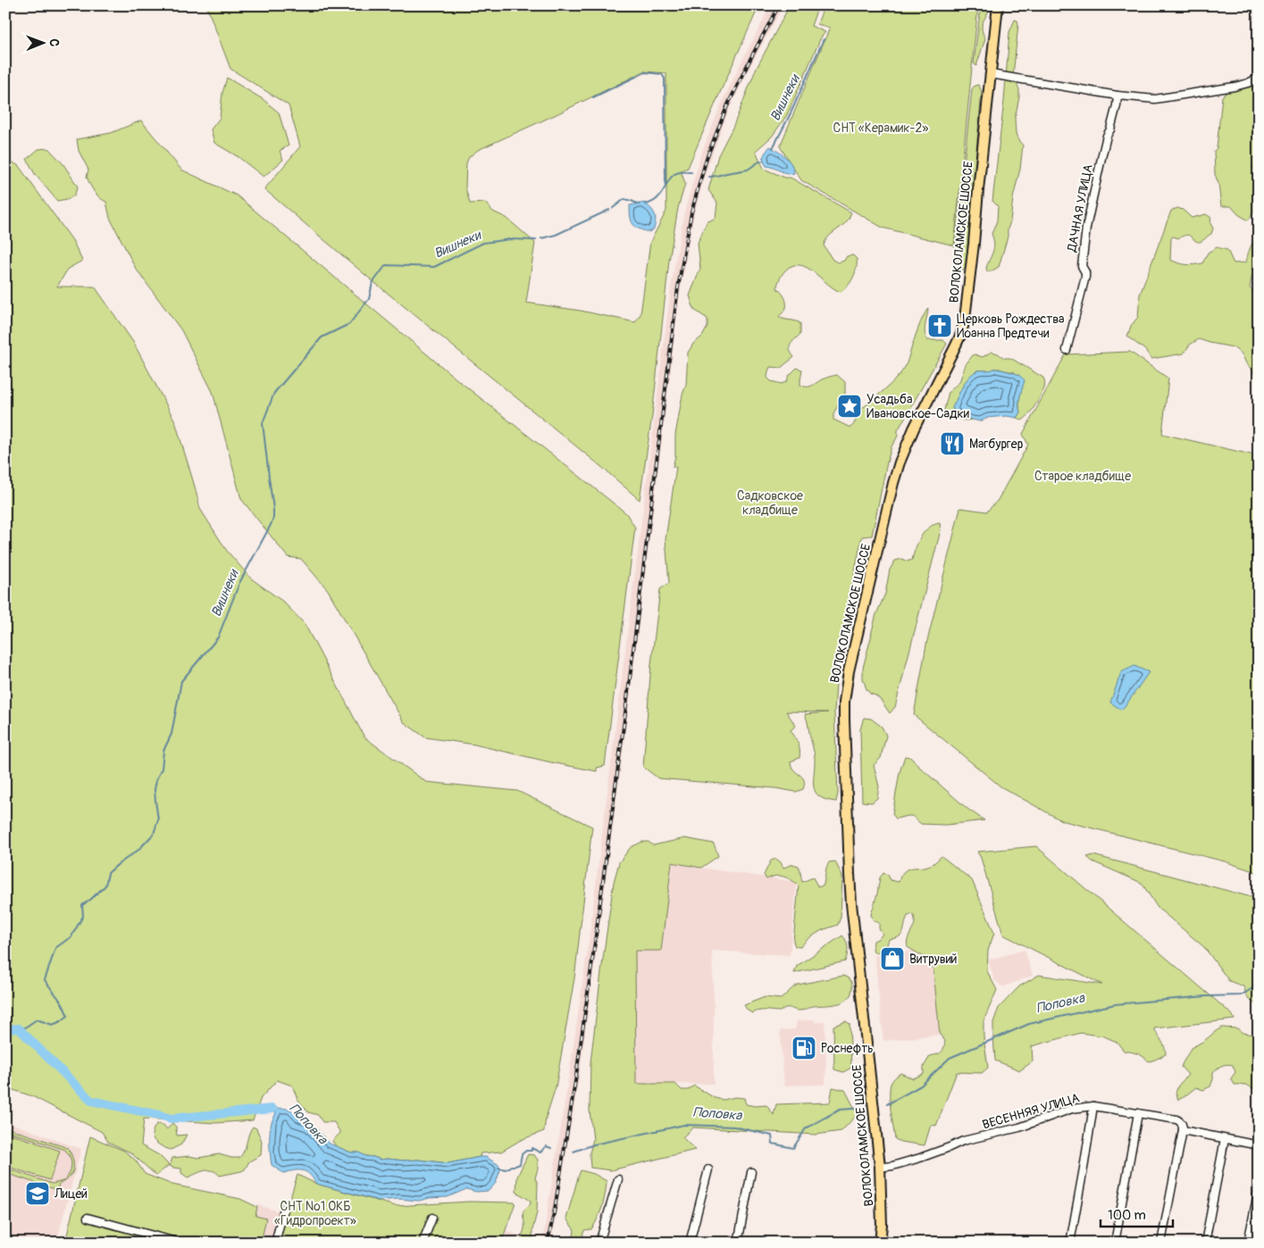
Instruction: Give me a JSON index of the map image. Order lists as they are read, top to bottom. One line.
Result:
{"streets":{"main road":["ВОЛОКОЛАМСКОЕ ШОССЕ"],"street":["ДАЧНАЯ УЛИЦА","ВЕСЕННЯЯ УЛИЦА"]},"crossings":[["ВОЛОКОЛАМСКОЕ ШОССЕ","ВЕСЕННЯЯ УЛИЦА"]],"water":["Вишнеки","Поповка"],"parks":["СНТ «Керамик-2»","Старое кладбище","Садковское кладбище","СНТ №1 ОКБ «Гидропроект»"],"places":{"church":["Церковь Рождества Иоанна Предтечи"],"place":["Усадьба Ивановское-Садки"],"restaurant":["Магбургер"],"shop":["Витрувий"],"fuel station":["Роснефть"],"school or university":["Лицей"]},"scale_bar":"100 m","north":"right"}
